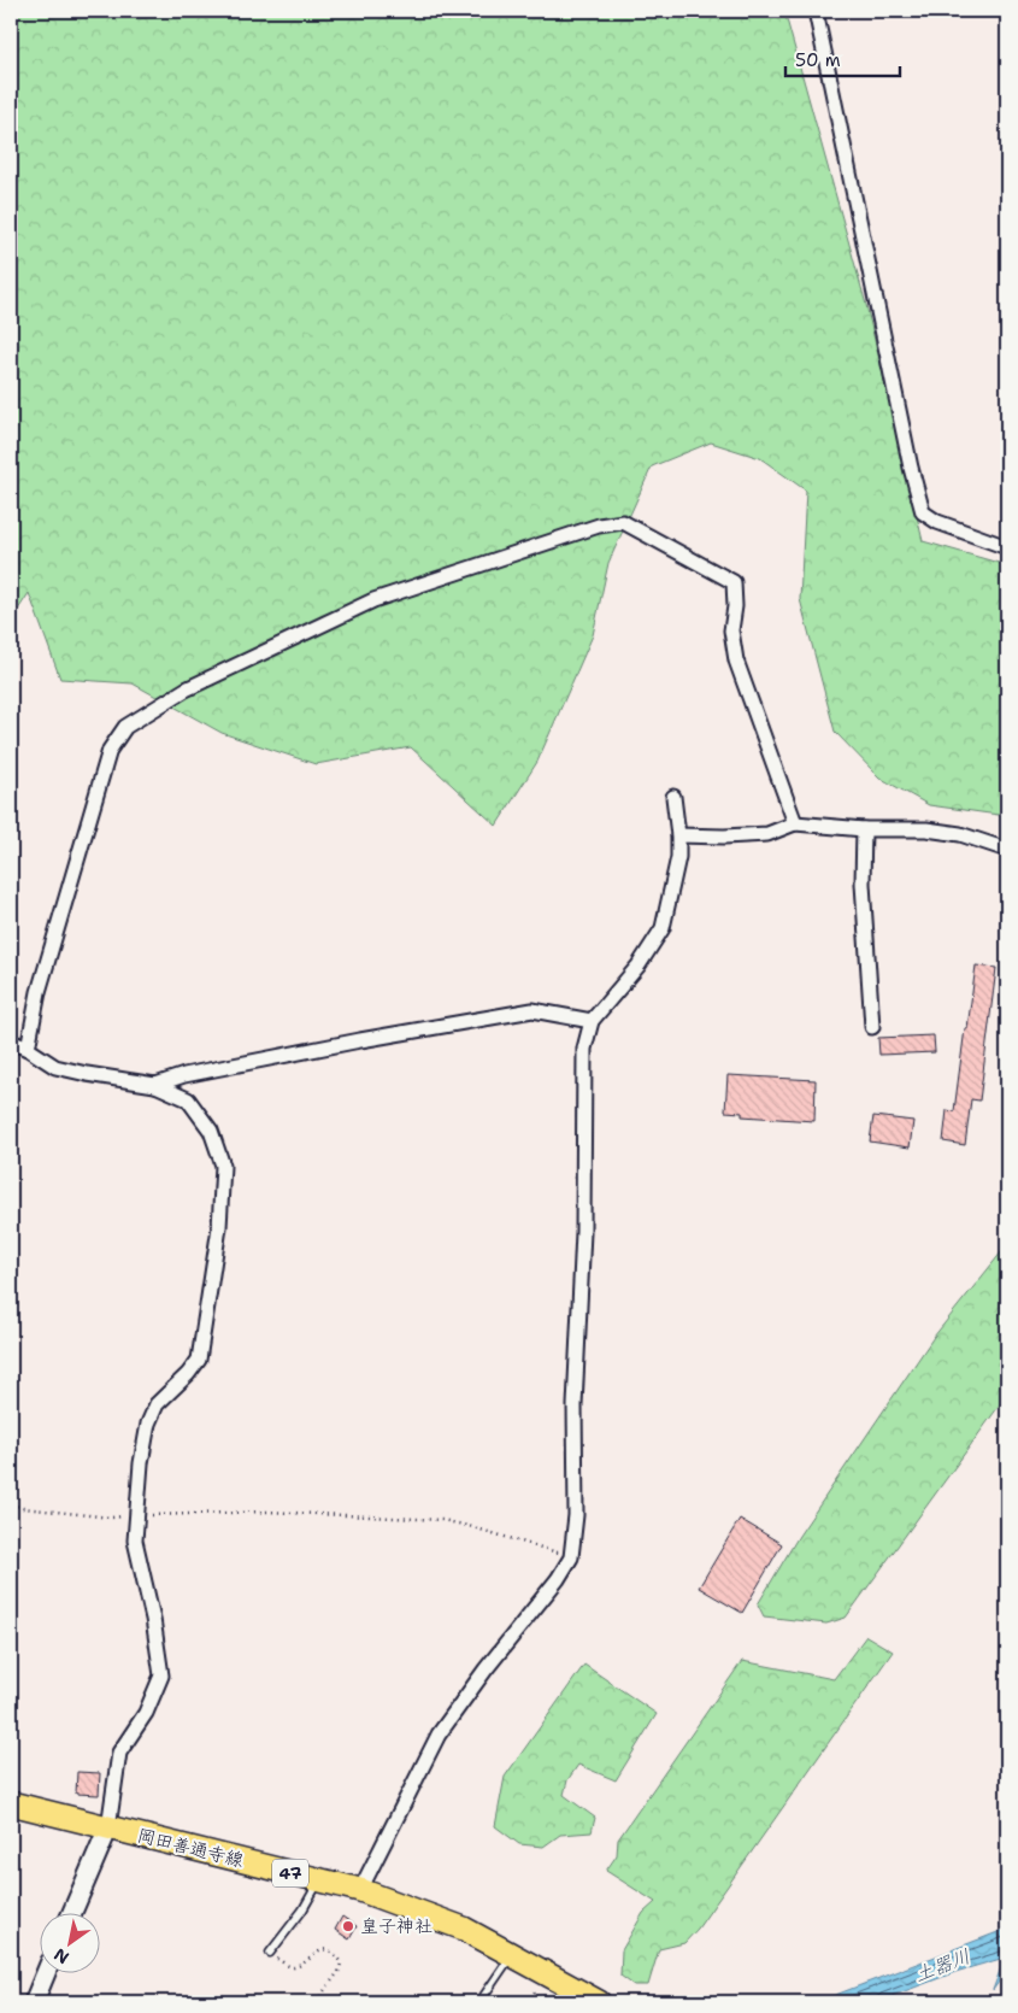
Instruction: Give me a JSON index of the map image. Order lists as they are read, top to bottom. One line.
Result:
{"streets":{"main road":["岡田善通寺線","47"]},"water":["土器川"],"places":["皇子神社"],"scale_bar":"50 m","north":"bottom left"}
